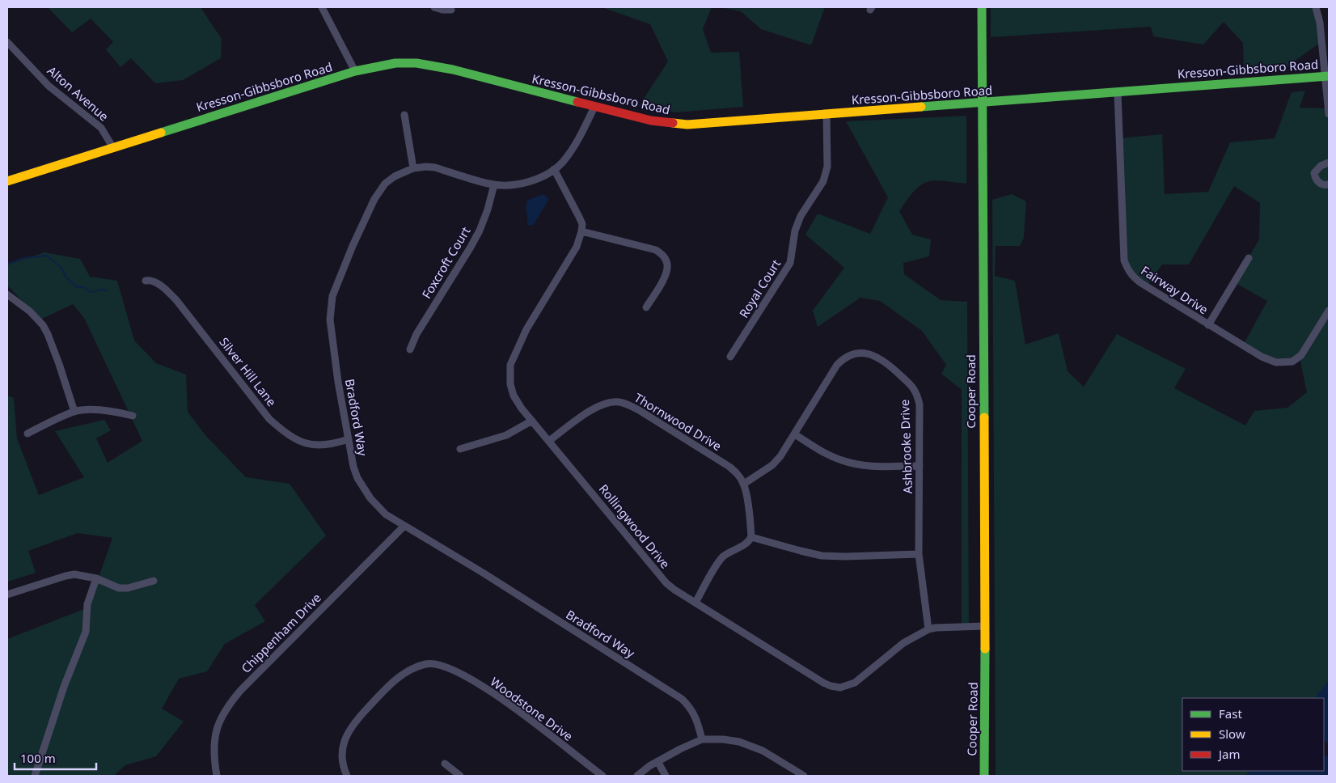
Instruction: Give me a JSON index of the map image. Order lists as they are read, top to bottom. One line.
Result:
{"streets":{"street":["Kresson-Gibbsboro Road","Alton Avenue","Foxcroft Court","Royal Court","Fairway Drive","Silver Hill Lane","Cooper Road","Bradford Way","Thornwood Drive","Ashbrooke Drive","Rollingwood Drive","Chippenham Drive","Woodstone Drive"]},"crossings":[["Kresson-Gibbsboro Road","Alton Avenue"],["Kresson-Gibbsboro Road","Royal Court"],["Kresson-Gibbsboro Road","Fairway Drive"],["Kresson-Gibbsboro Road","Cooper Road"],["Kresson-Gibbsboro Road","Bradford Way"],["Foxcroft Court","Bradford Way"],["Silver Hill Lane","Bradford Way"],["Cooper Road","Rollingwood Drive"],["Bradford Way","Chippenham Drive"],["Thornwood Drive","Ashbrooke Drive"],["Thornwood Drive","Rollingwood Drive"],["Ashbrooke Drive","Rollingwood Drive"]],"legend":["Fast","Slow","Jam"],"scale_bar":"100 m"}
